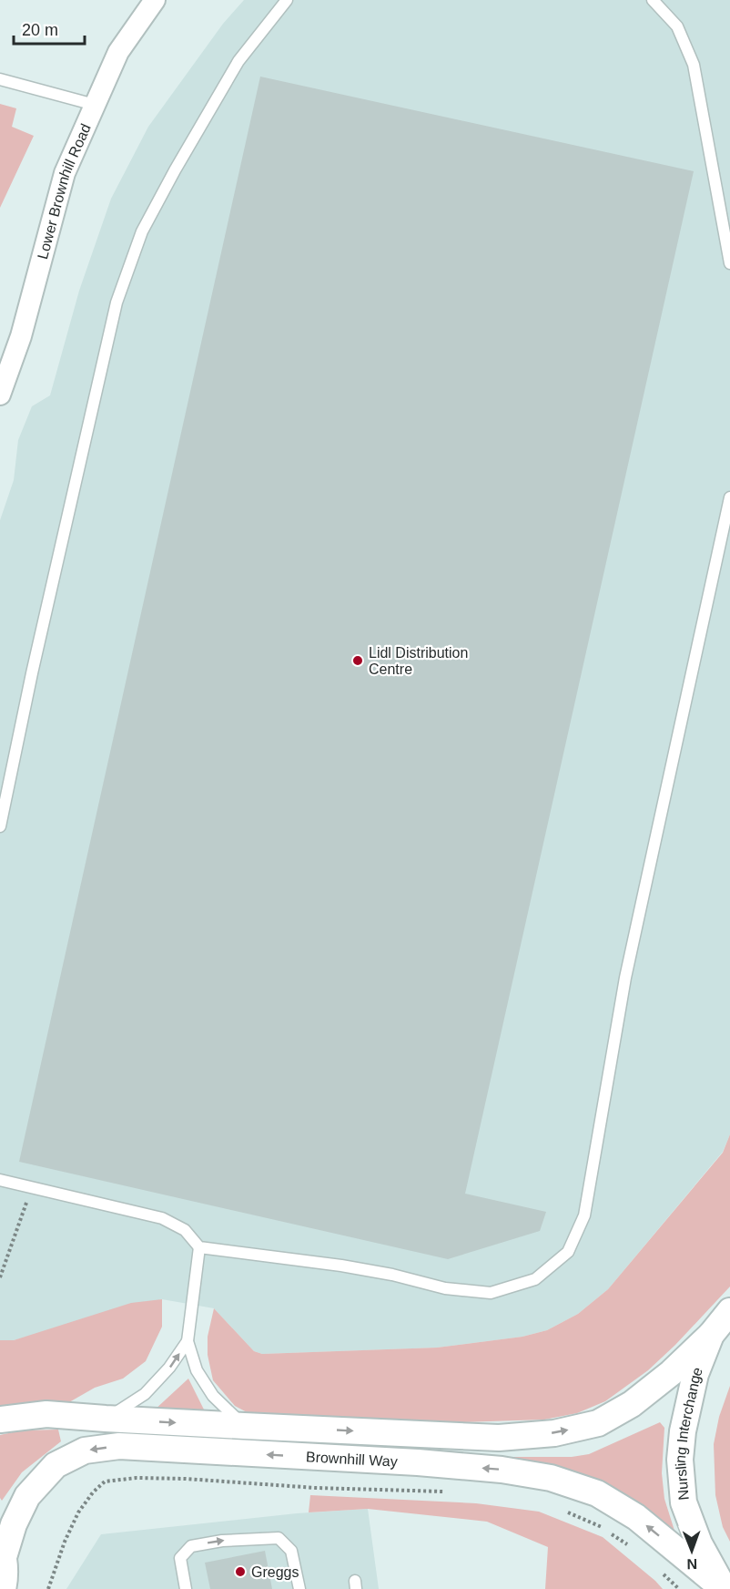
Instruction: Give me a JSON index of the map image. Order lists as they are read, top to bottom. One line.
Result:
{"streets":{"street":["Lower Brownhill Road","Nursling Interchange","Brownhill Way"]},"crossings":[["Nursling Interchange","Brownhill Way"]],"places":["Lidl Distribution Centre","Greggs"],"scale_bar":"20 m","north":"bottom"}
